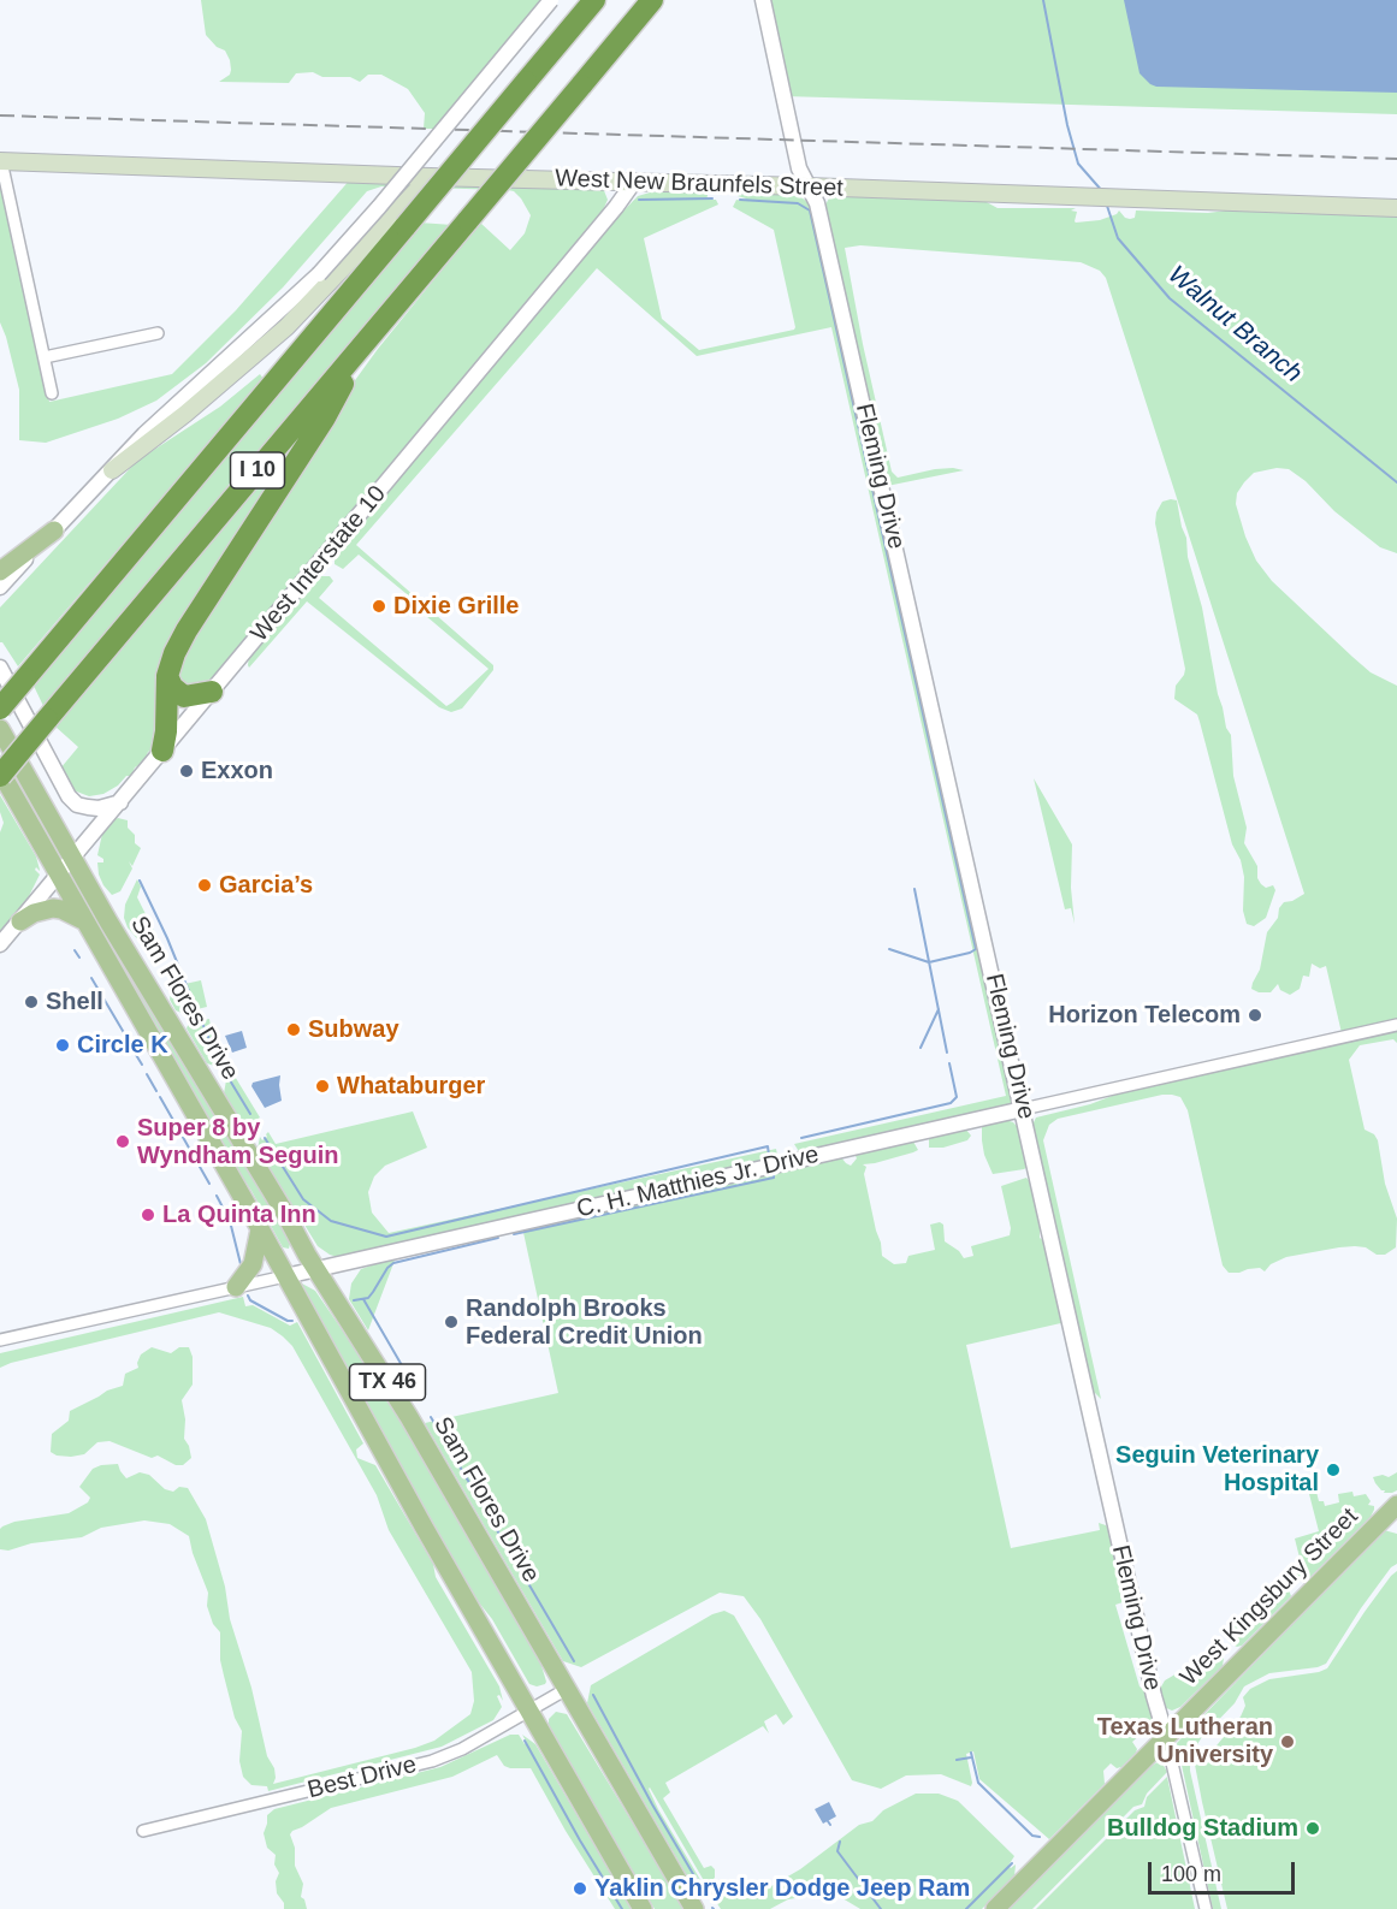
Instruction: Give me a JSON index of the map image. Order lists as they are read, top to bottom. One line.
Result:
{"streets":{"highway":["I 10"],"main road":["West New Braunfels Street","Sam Flores Drive","TX 46","West Kingsbury Street"],"street":["Fleming Drive","West Interstate 10","C. H. Matthies Jr. Drive","Best Drive"]},"crossings":[["West New Braunfels Street","Fleming Drive"],["West New Braunfels Street","West Interstate 10"],["I 10","TX 46"],["Fleming Drive","C. H. Matthies Jr. Drive"],["Fleming Drive","West Kingsbury Street"],["West Interstate 10","Sam Flores Drive"],["West Interstate 10","TX 46"],["Sam Flores Drive","C. H. Matthies Jr. Drive"],["Sam Flores Drive","TX 46"],["Sam Flores Drive","Best Drive"]],"water":["Walnut Branch"],"places":["Dixie Grille","Exxon","Garcia’s","Shell","Horizon Telecom","Subway","Circle K","Whataburger","Super 8 by Wyndham Seguin","La Quinta Inn","Randolph Brooks Federal Credit Union","Seguin Veterinary Hospital","Texas Lutheran University","Bulldog Stadium","Yaklin Chrysler Dodge Jeep Ram"],"scale_bar":"100 m"}
